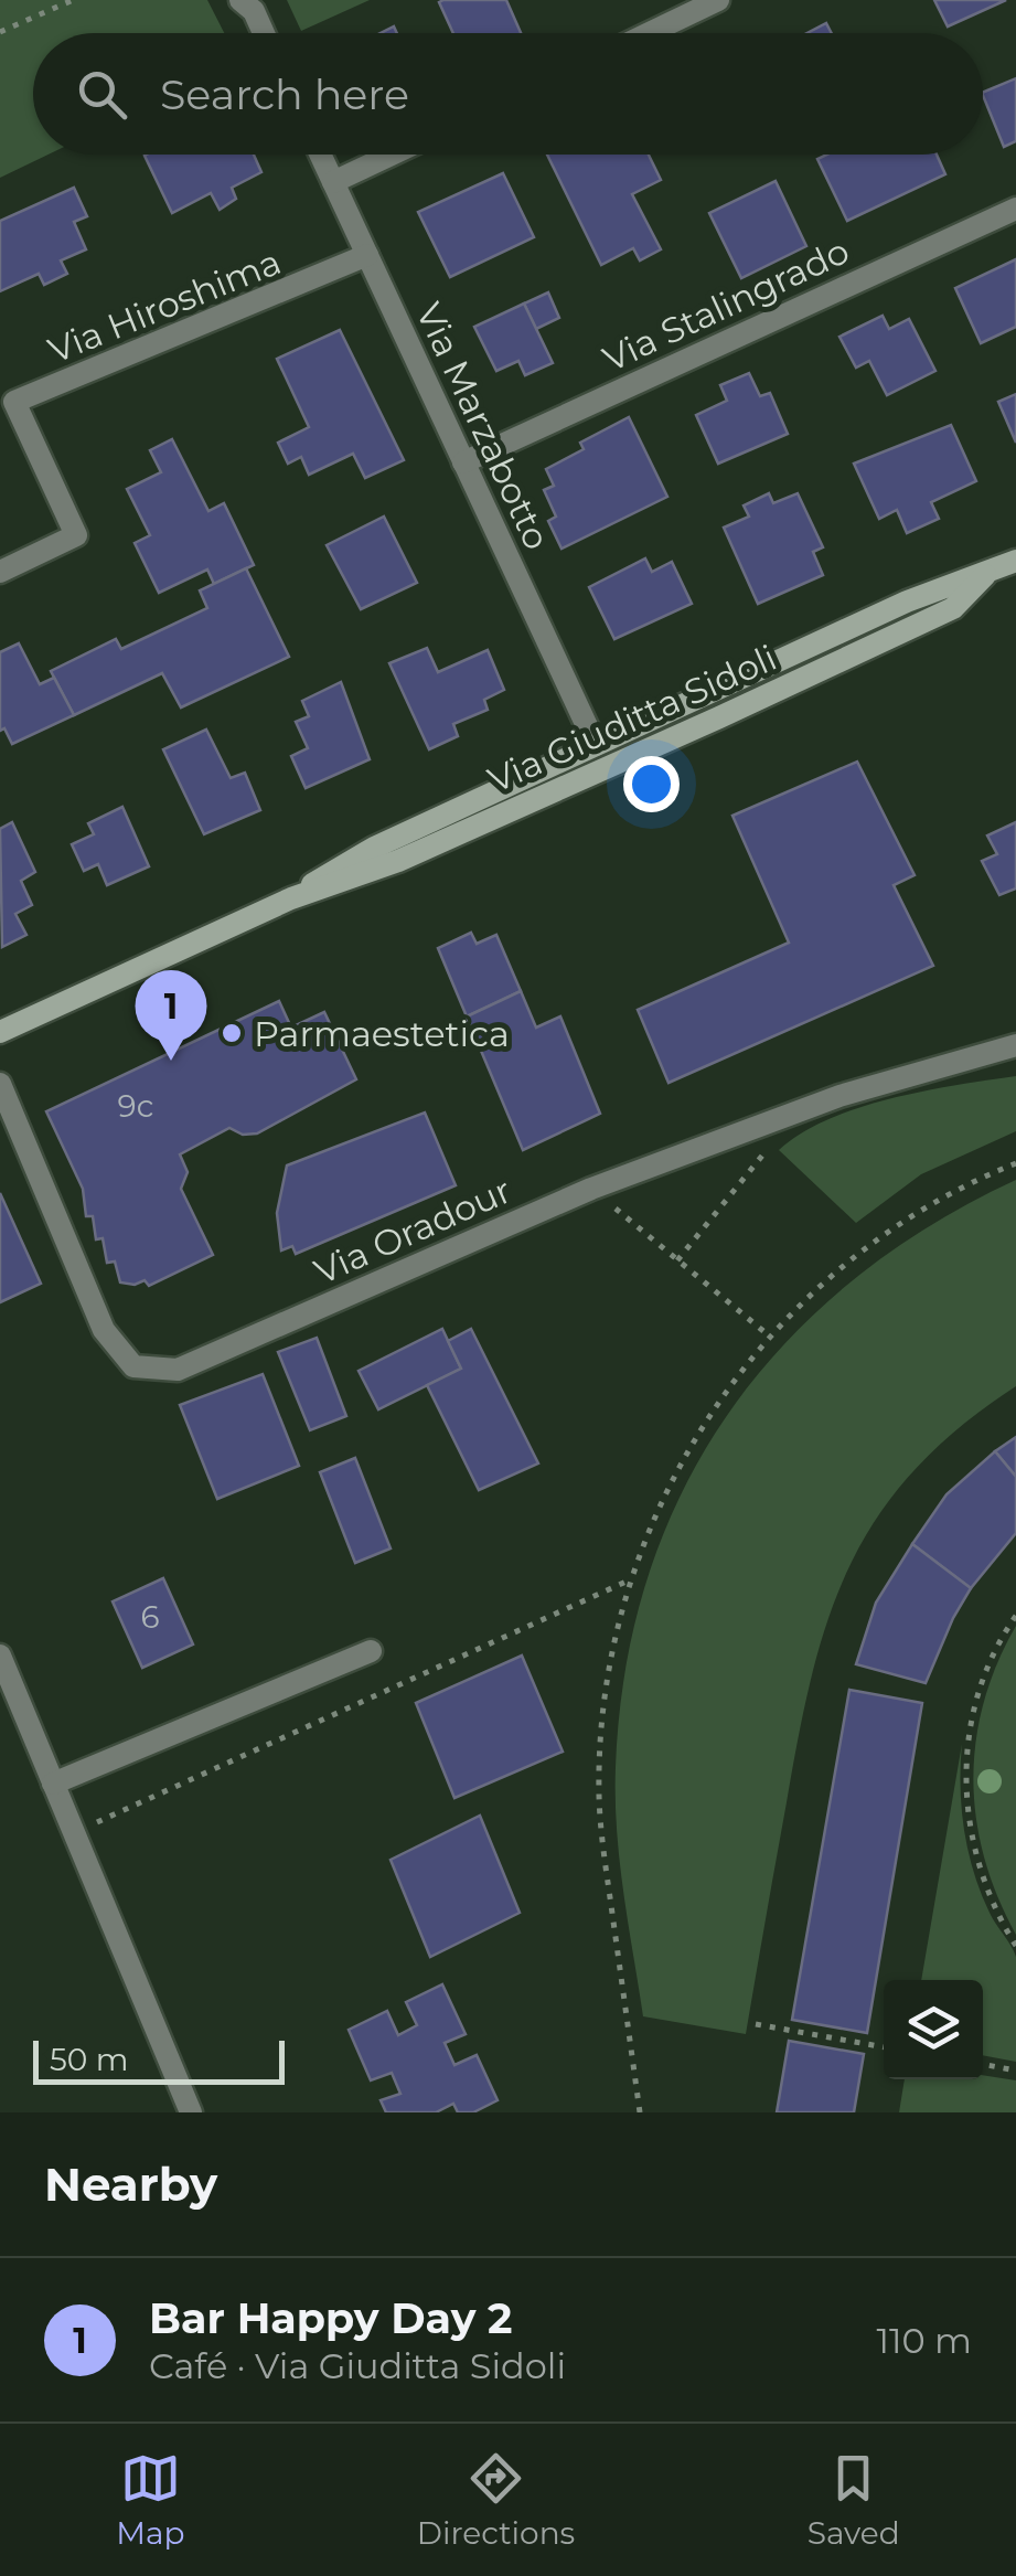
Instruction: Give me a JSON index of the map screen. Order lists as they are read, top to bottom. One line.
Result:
{"streets":{"street":["Via Stalingrado","Via Hiroshima","Via Marzabotto","Via Giuditta Sidoli","Via Oradour"]},"crossings":[["Via Stalingrado","Via Marzabotto"],["Via Hiroshima","Via Marzabotto"],["Via Marzabotto","Via Giuditta Sidoli"]],"places":["Parmaestetica"],"house_numbers":["9c","6"],"scale_bar":"50 m","page":{"search":"Search here","pins":"1","scale":"50 m","heading":"Nearby","list":[{"mark":"1","name":"Bar Happy Day 2","note":"Café · Via Giuditta Sidoli","value":"110 m"}],"nav":["Map","Directions","Saved"]}}
